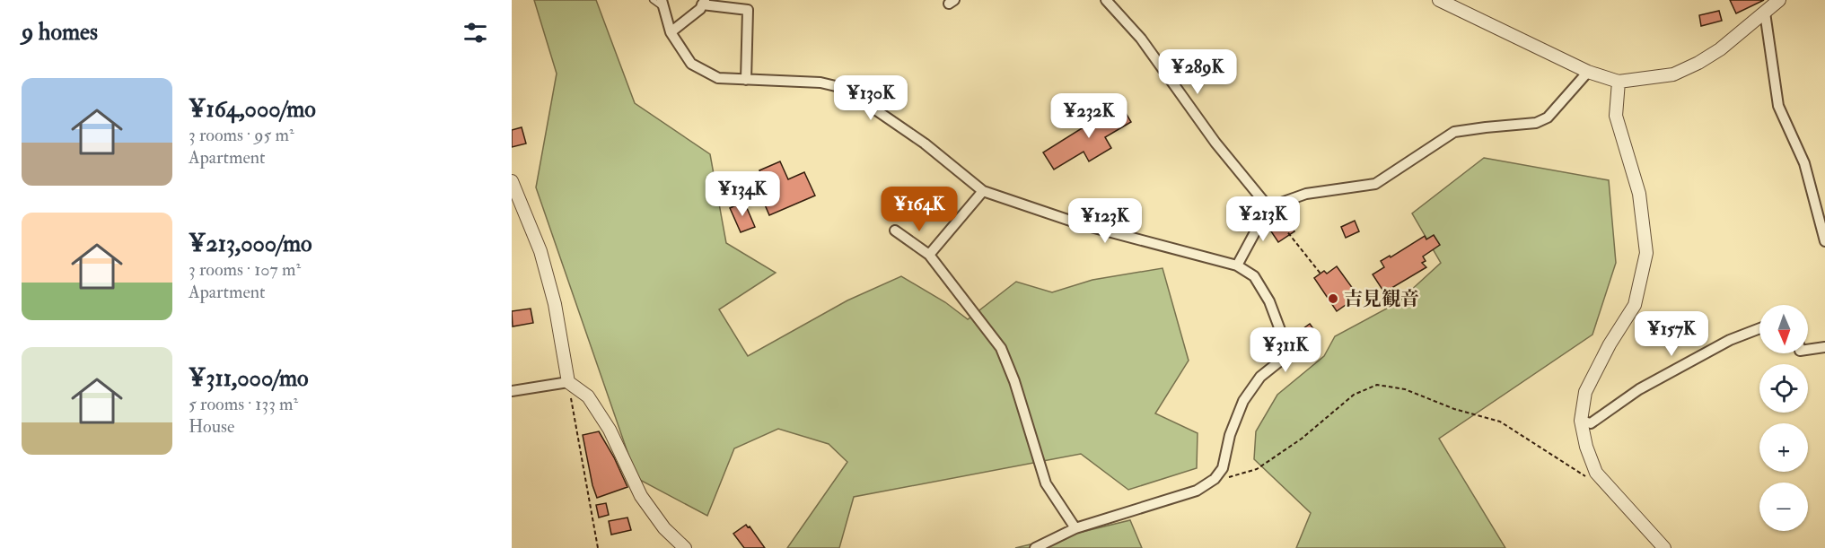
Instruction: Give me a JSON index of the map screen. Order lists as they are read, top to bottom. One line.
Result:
{"places":["吉見観音"],"north":"bottom","page":{"heading":"9 homes","price":["¥289K","¥130K","¥232K","¥134K","¥164K","¥213K","¥123K","¥157K","¥311K"],"list":[{"name":"¥164,000/mo","note":"3 rooms · 95 m² · Apartment"},{"name":"¥213,000/mo","note":"3 rooms · 107 m² · Apartment"},{"name":"¥311,000/mo","note":"5 rooms · 133 m² · House"}],"map_buttons":["+","−"]}}
